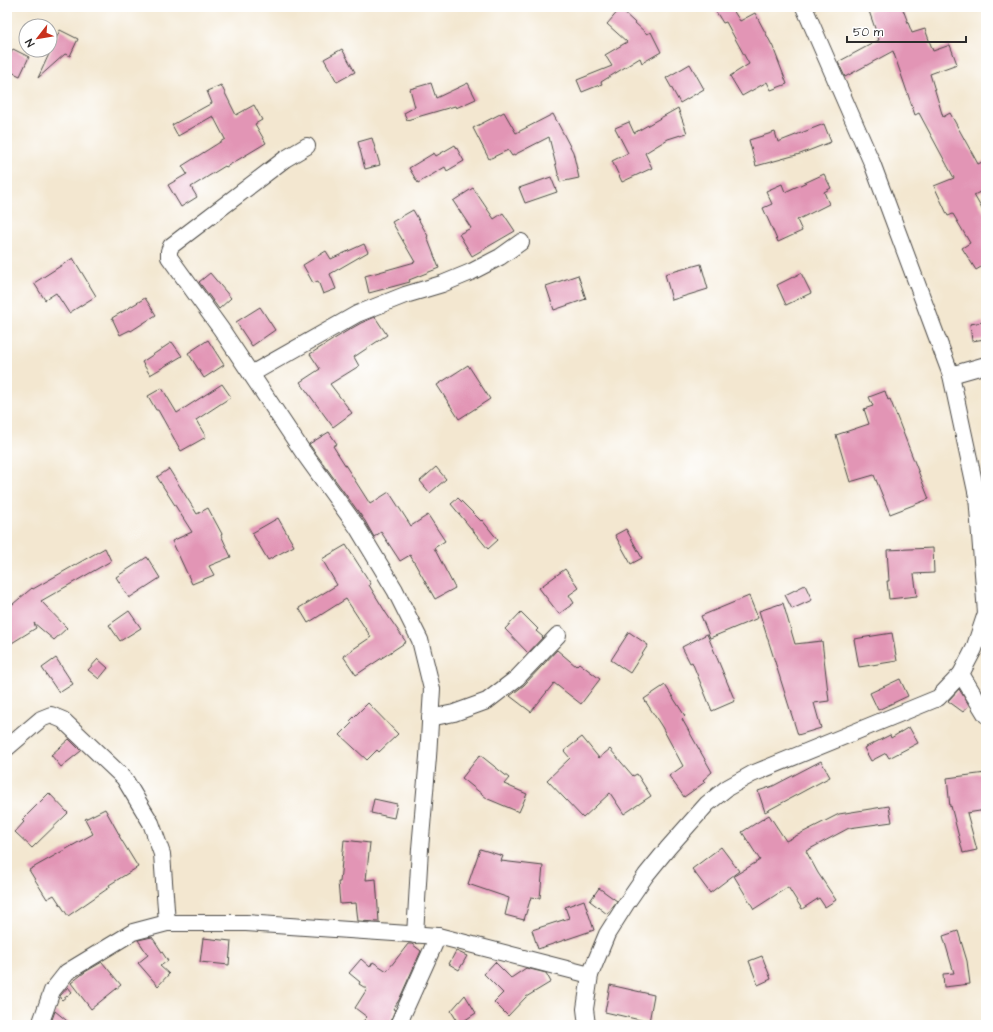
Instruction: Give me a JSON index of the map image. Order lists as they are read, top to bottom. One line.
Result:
{"scale_bar":"50 m","north":"bottom left"}
